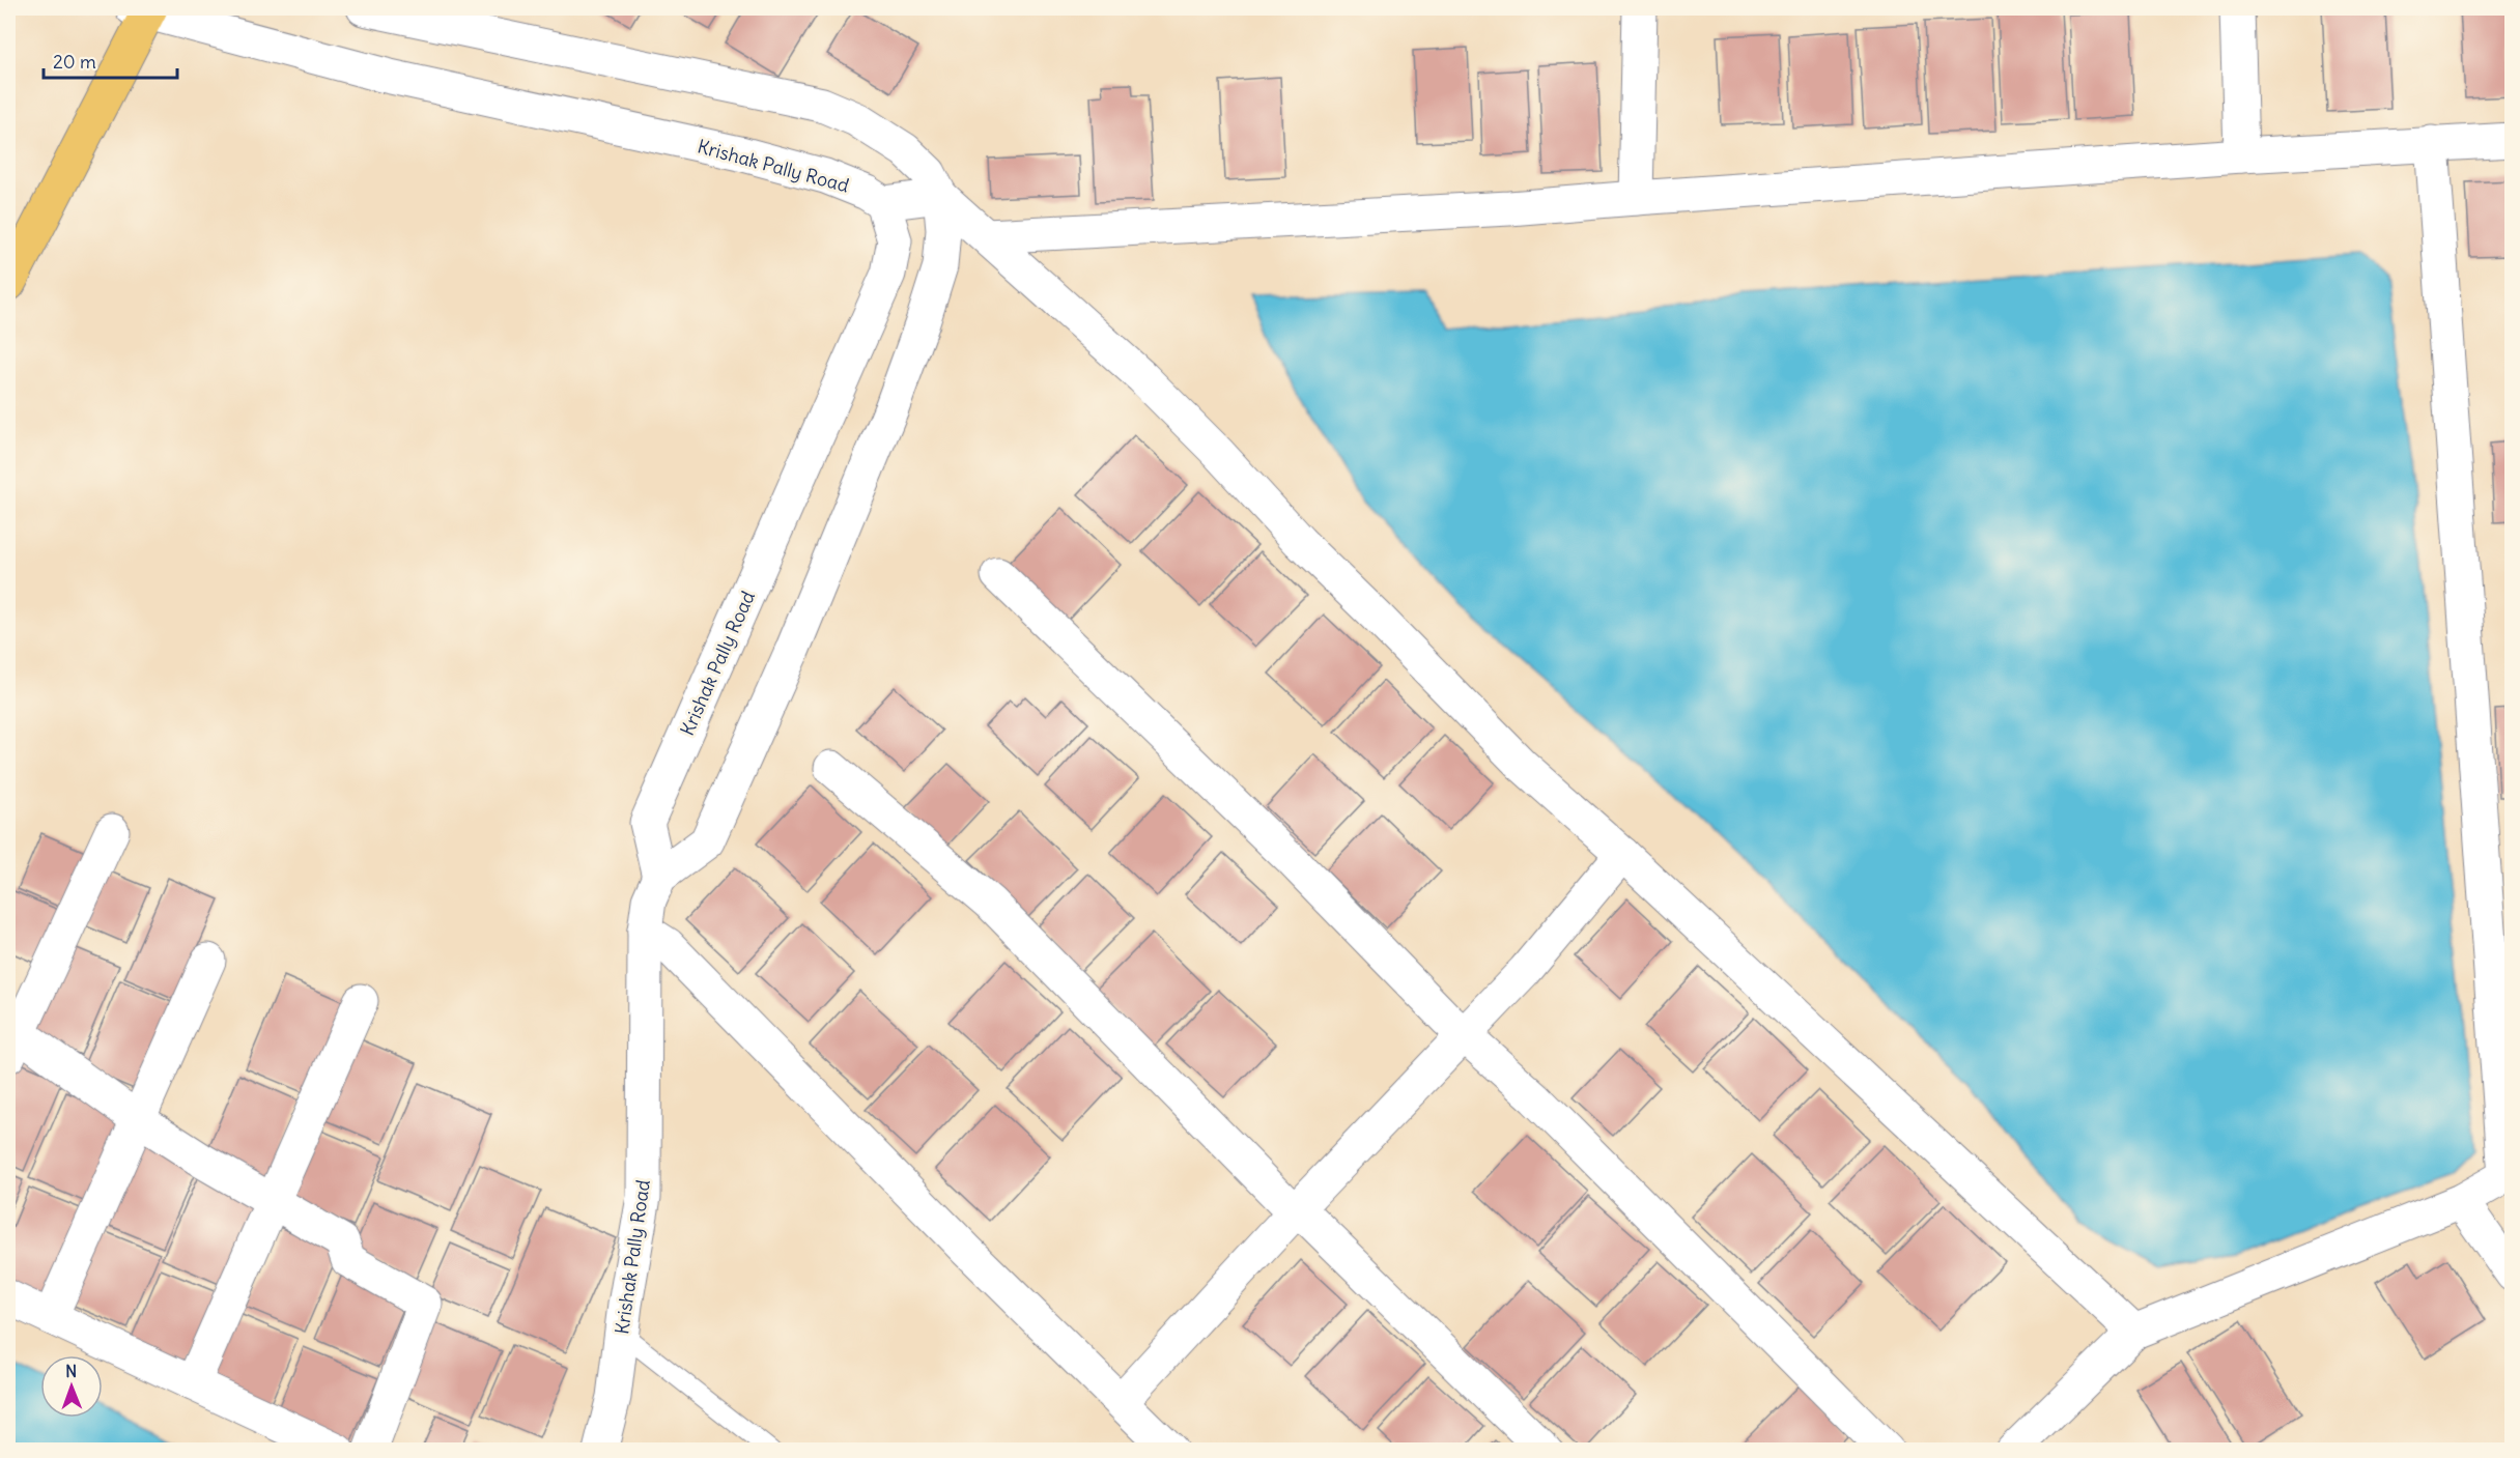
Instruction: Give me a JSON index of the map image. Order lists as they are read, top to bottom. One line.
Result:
{"streets":{"street":["Krishak Pally Road"]},"scale_bar":"20 m","north":"top"}
